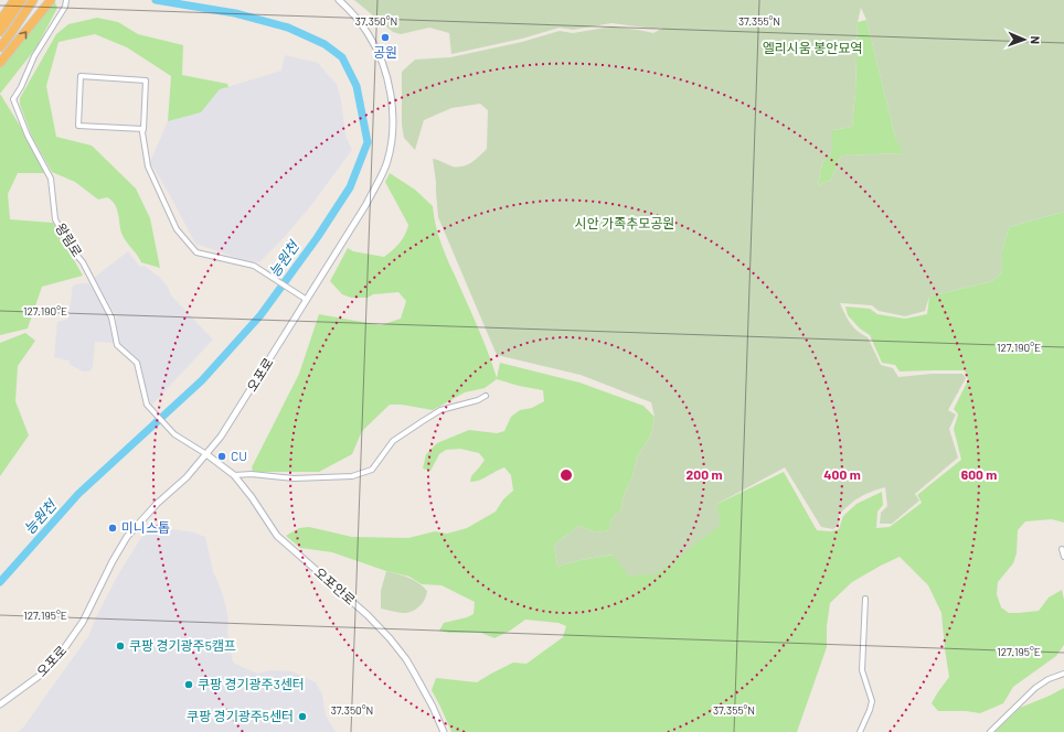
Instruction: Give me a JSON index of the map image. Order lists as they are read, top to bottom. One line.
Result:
{"streets":{"street":["왕림로","오포로","오포안로"]},"crossings":[["왕림로","오포로"],["왕림로","오포안로"],["오포로","오포안로"]],"water":["능원천"],"parks":["엘리시움 봉안묘역","시안 가족추모공원"],"places":["공원","CU","미니스톱","쿠팡 경기광주5캠프","쿠팡 경기광주3센터","쿠팡 경기광주5센터"],"north":"right","coordinates":["37.350°N","37.355°N","127.190°E","127.195°E"],"rings":["200 m","400 m","600 m"]}
